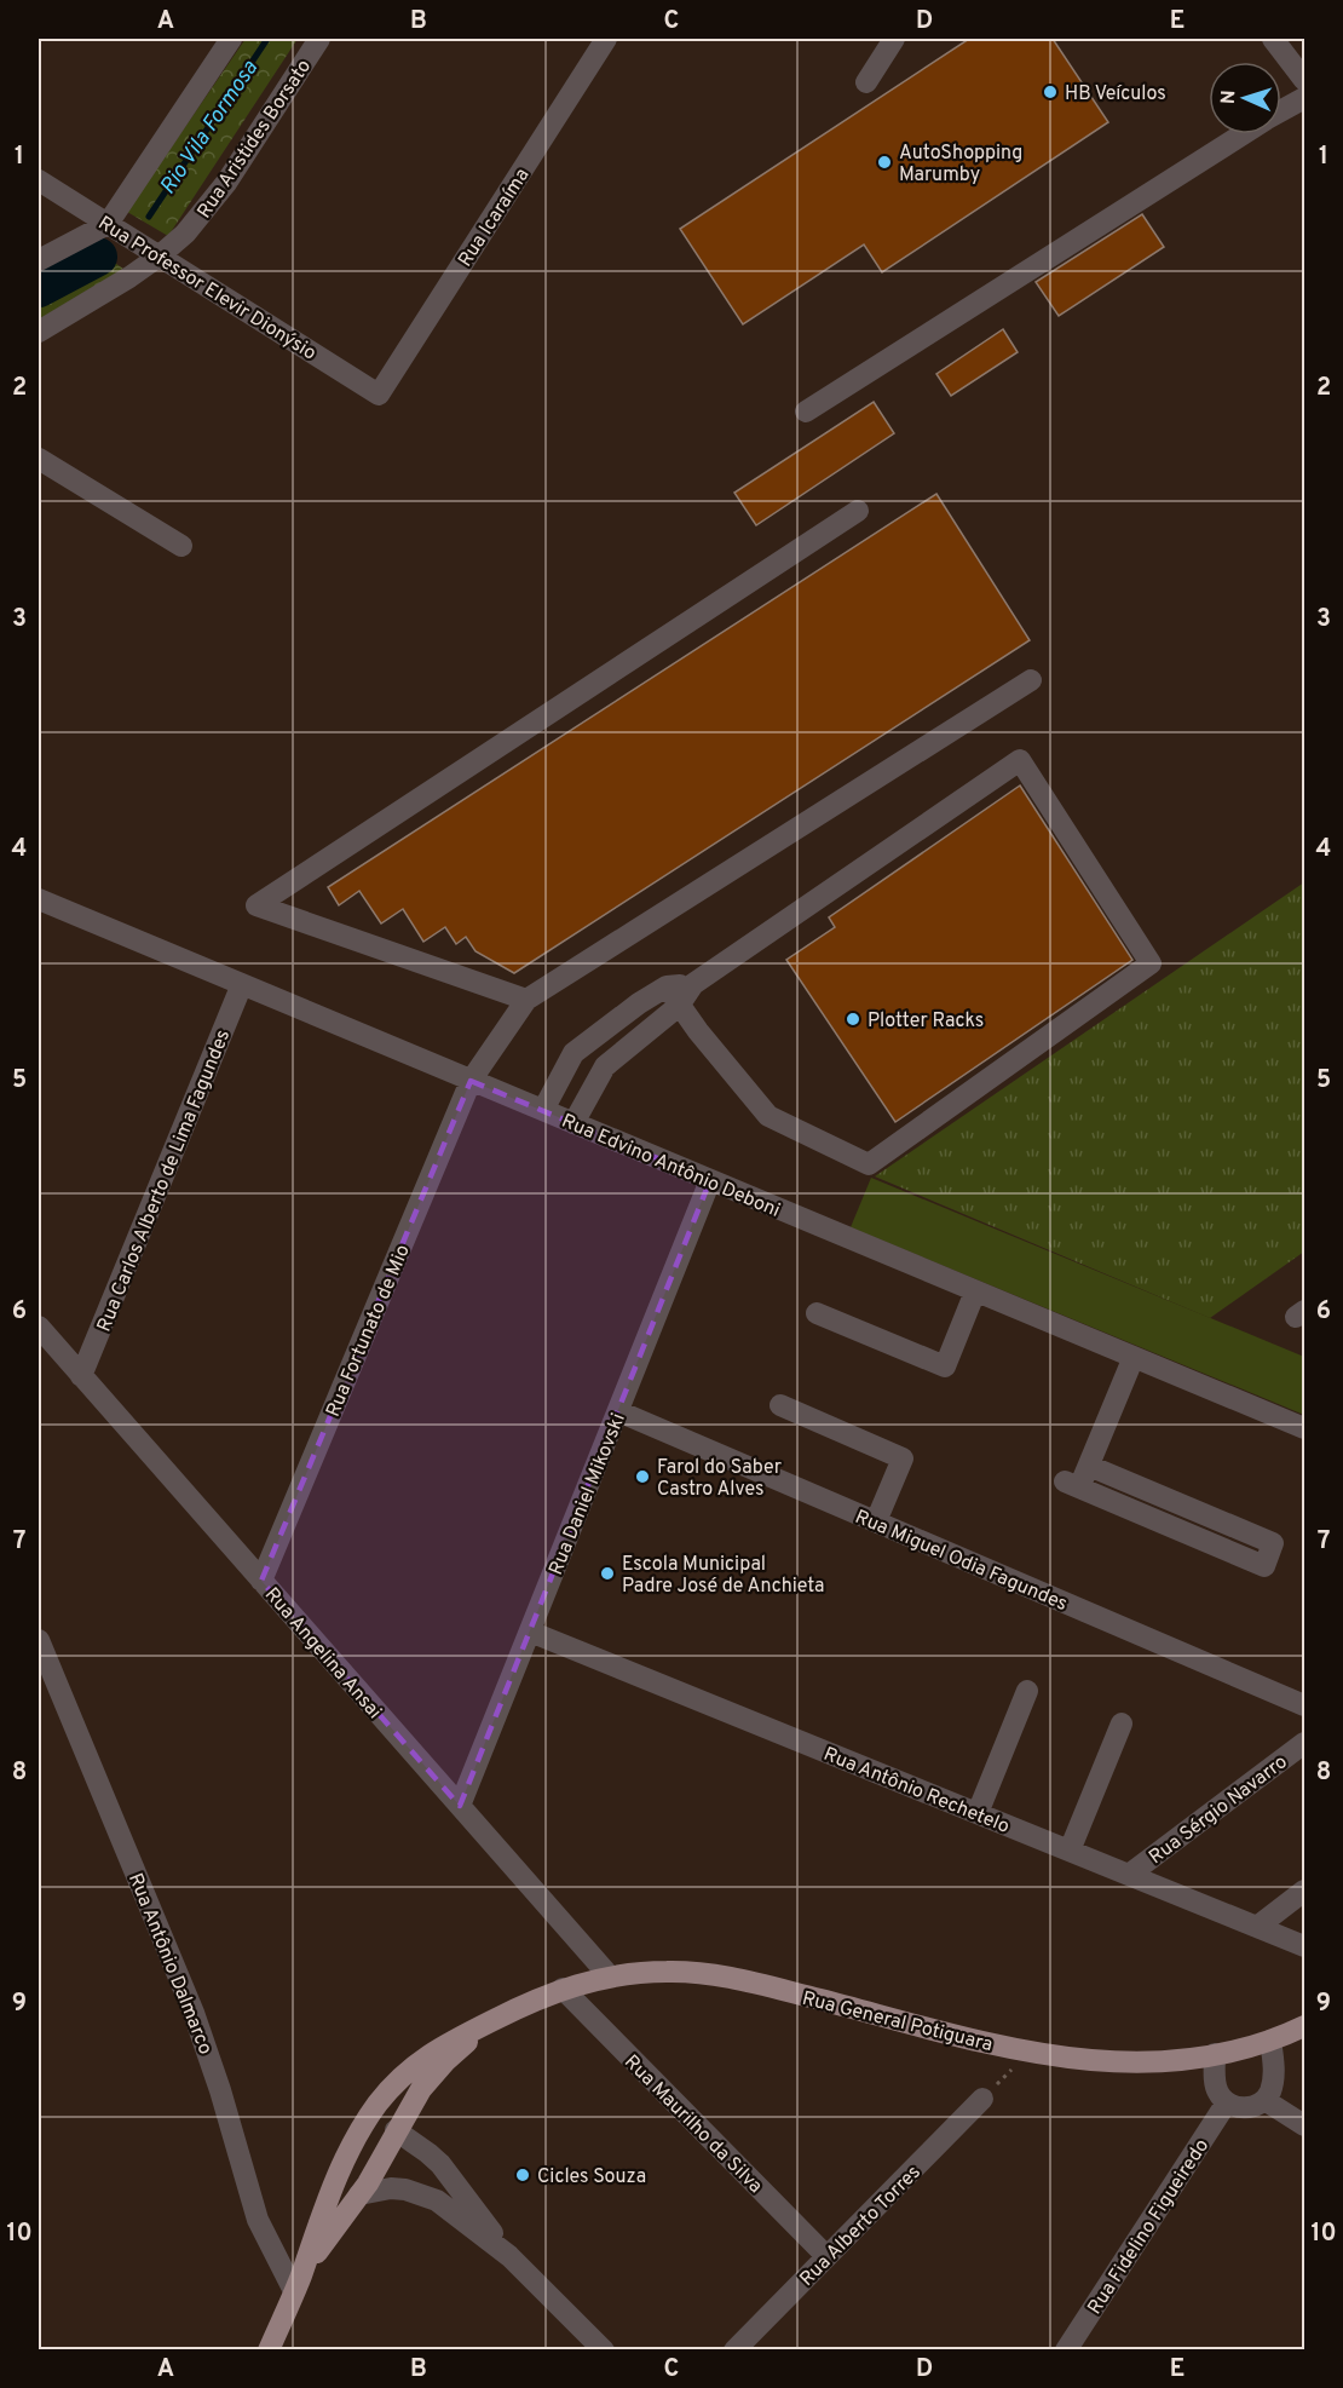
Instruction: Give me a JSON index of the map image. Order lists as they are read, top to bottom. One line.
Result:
{"streets":{"main road":["Rua General Potiguara"],"street":["Rua Aristides Borsato","Rua Icaraíma","Rua Professor Elevir Dionýsio","Rua Edvino Antônio Deboni","Rua Carlos Alberto de Lima Fagundes","Rua Fortunato de Mio","Rua Daniel Mikovski","Rua Miguel Odia Fagundes","Rua Angelina Ansai","Rua Antônio Rechetelo","Rua Sérgio Navarro","Rua Antônio Dalmarco","Rua Maurilho da Silva","Rua Alberto Torres","Rua Fidelino Figueiredo"]},"crossings":[["Rua Aristides Borsato","Rua Professor Elevir Dionýsio"],["Rua Icaraíma","Rua Professor Elevir Dionýsio"],["Rua Edvino Antônio Deboni","Rua Carlos Alberto de Lima Fagundes"],["Rua Edvino Antônio Deboni","Rua Fortunato de Mio"],["Rua Edvino Antônio Deboni","Rua Daniel Mikovski"],["Rua Carlos Alberto de Lima Fagundes","Rua Angelina Ansai"],["Rua Fortunato de Mio","Rua Angelina Ansai"],["Rua Daniel Mikovski","Rua Miguel Odia Fagundes"],["Rua Daniel Mikovski","Rua Angelina Ansai"],["Rua Daniel Mikovski","Rua Antônio Rechetelo"],["Rua Angelina Ansai","Rua General Potiguara"],["Rua Antônio Rechetelo","Rua Sérgio Navarro"],["Rua Antônio Dalmarco","Rua General Potiguara"],["Rua General Potiguara","Rua Maurilho da Silva"],["Rua General Potiguara","Rua Fidelino Figueiredo"],["Rua Maurilho da Silva","Rua Alberto Torres"]],"water":["Rio Vila Formosa"],"places":["HB Veículos","AutoShopping Marumby","Plotter Racks","Farol do Saber Castro Alves","Escola Municipal Padre José de Anchieta","Cicles Souza"],"north":"left","grid":{"columns":["A","B","C","D","E"],"rows":["1","2","3","4","5","6","7","8","9","10"]}}
